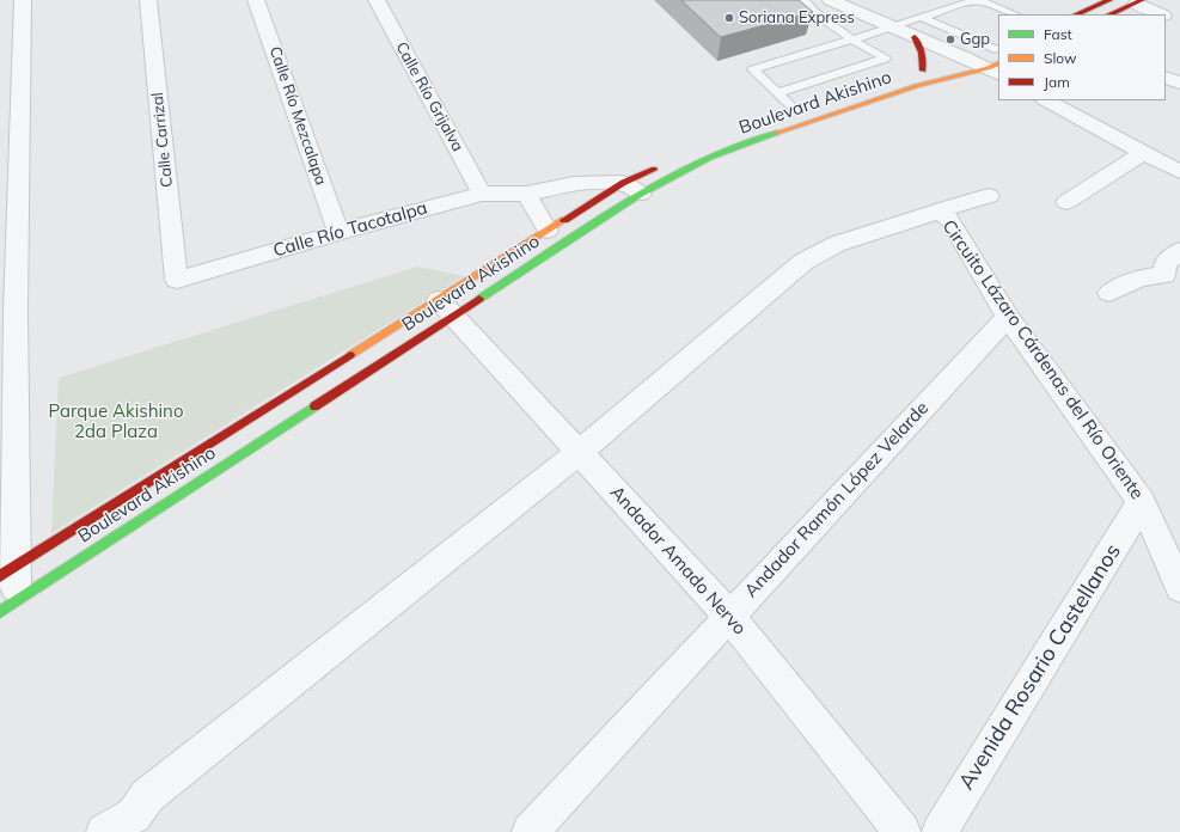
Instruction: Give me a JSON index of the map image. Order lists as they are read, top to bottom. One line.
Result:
{"streets":{"main road":["Boulevard Akishino"],"street":["Calle Río Grijalva","Calle Río Mezcalapa","Calle Carrizal","Calle Río Tacotalpa","Circuito Lázaro Cárdenas del Río Oriente","Andador Ramón López Velarde","Andador Amado Nervo","Avenida Rosario Castellanos"]},"crossings":[["Calle Río Grijalva","Calle Río Tacotalpa"],["Boulevard Akishino","Calle Río Tacotalpa"],["Boulevard Akishino","Andador Amado Nervo"],["Calle Río Mezcalapa","Calle Río Tacotalpa"],["Calle Carrizal","Calle Río Tacotalpa"],["Circuito Lázaro Cárdenas del Río Oriente","Andador Ramón López Velarde"],["Circuito Lázaro Cárdenas del Río Oriente","Avenida Rosario Castellanos"],["Andador Ramón López Velarde","Andador Amado Nervo"]],"parks":["Parque Akishino 2da Plaza"],"places":["Soriana Express","Ggp"],"legend":["Fast","Slow","Jam"]}
